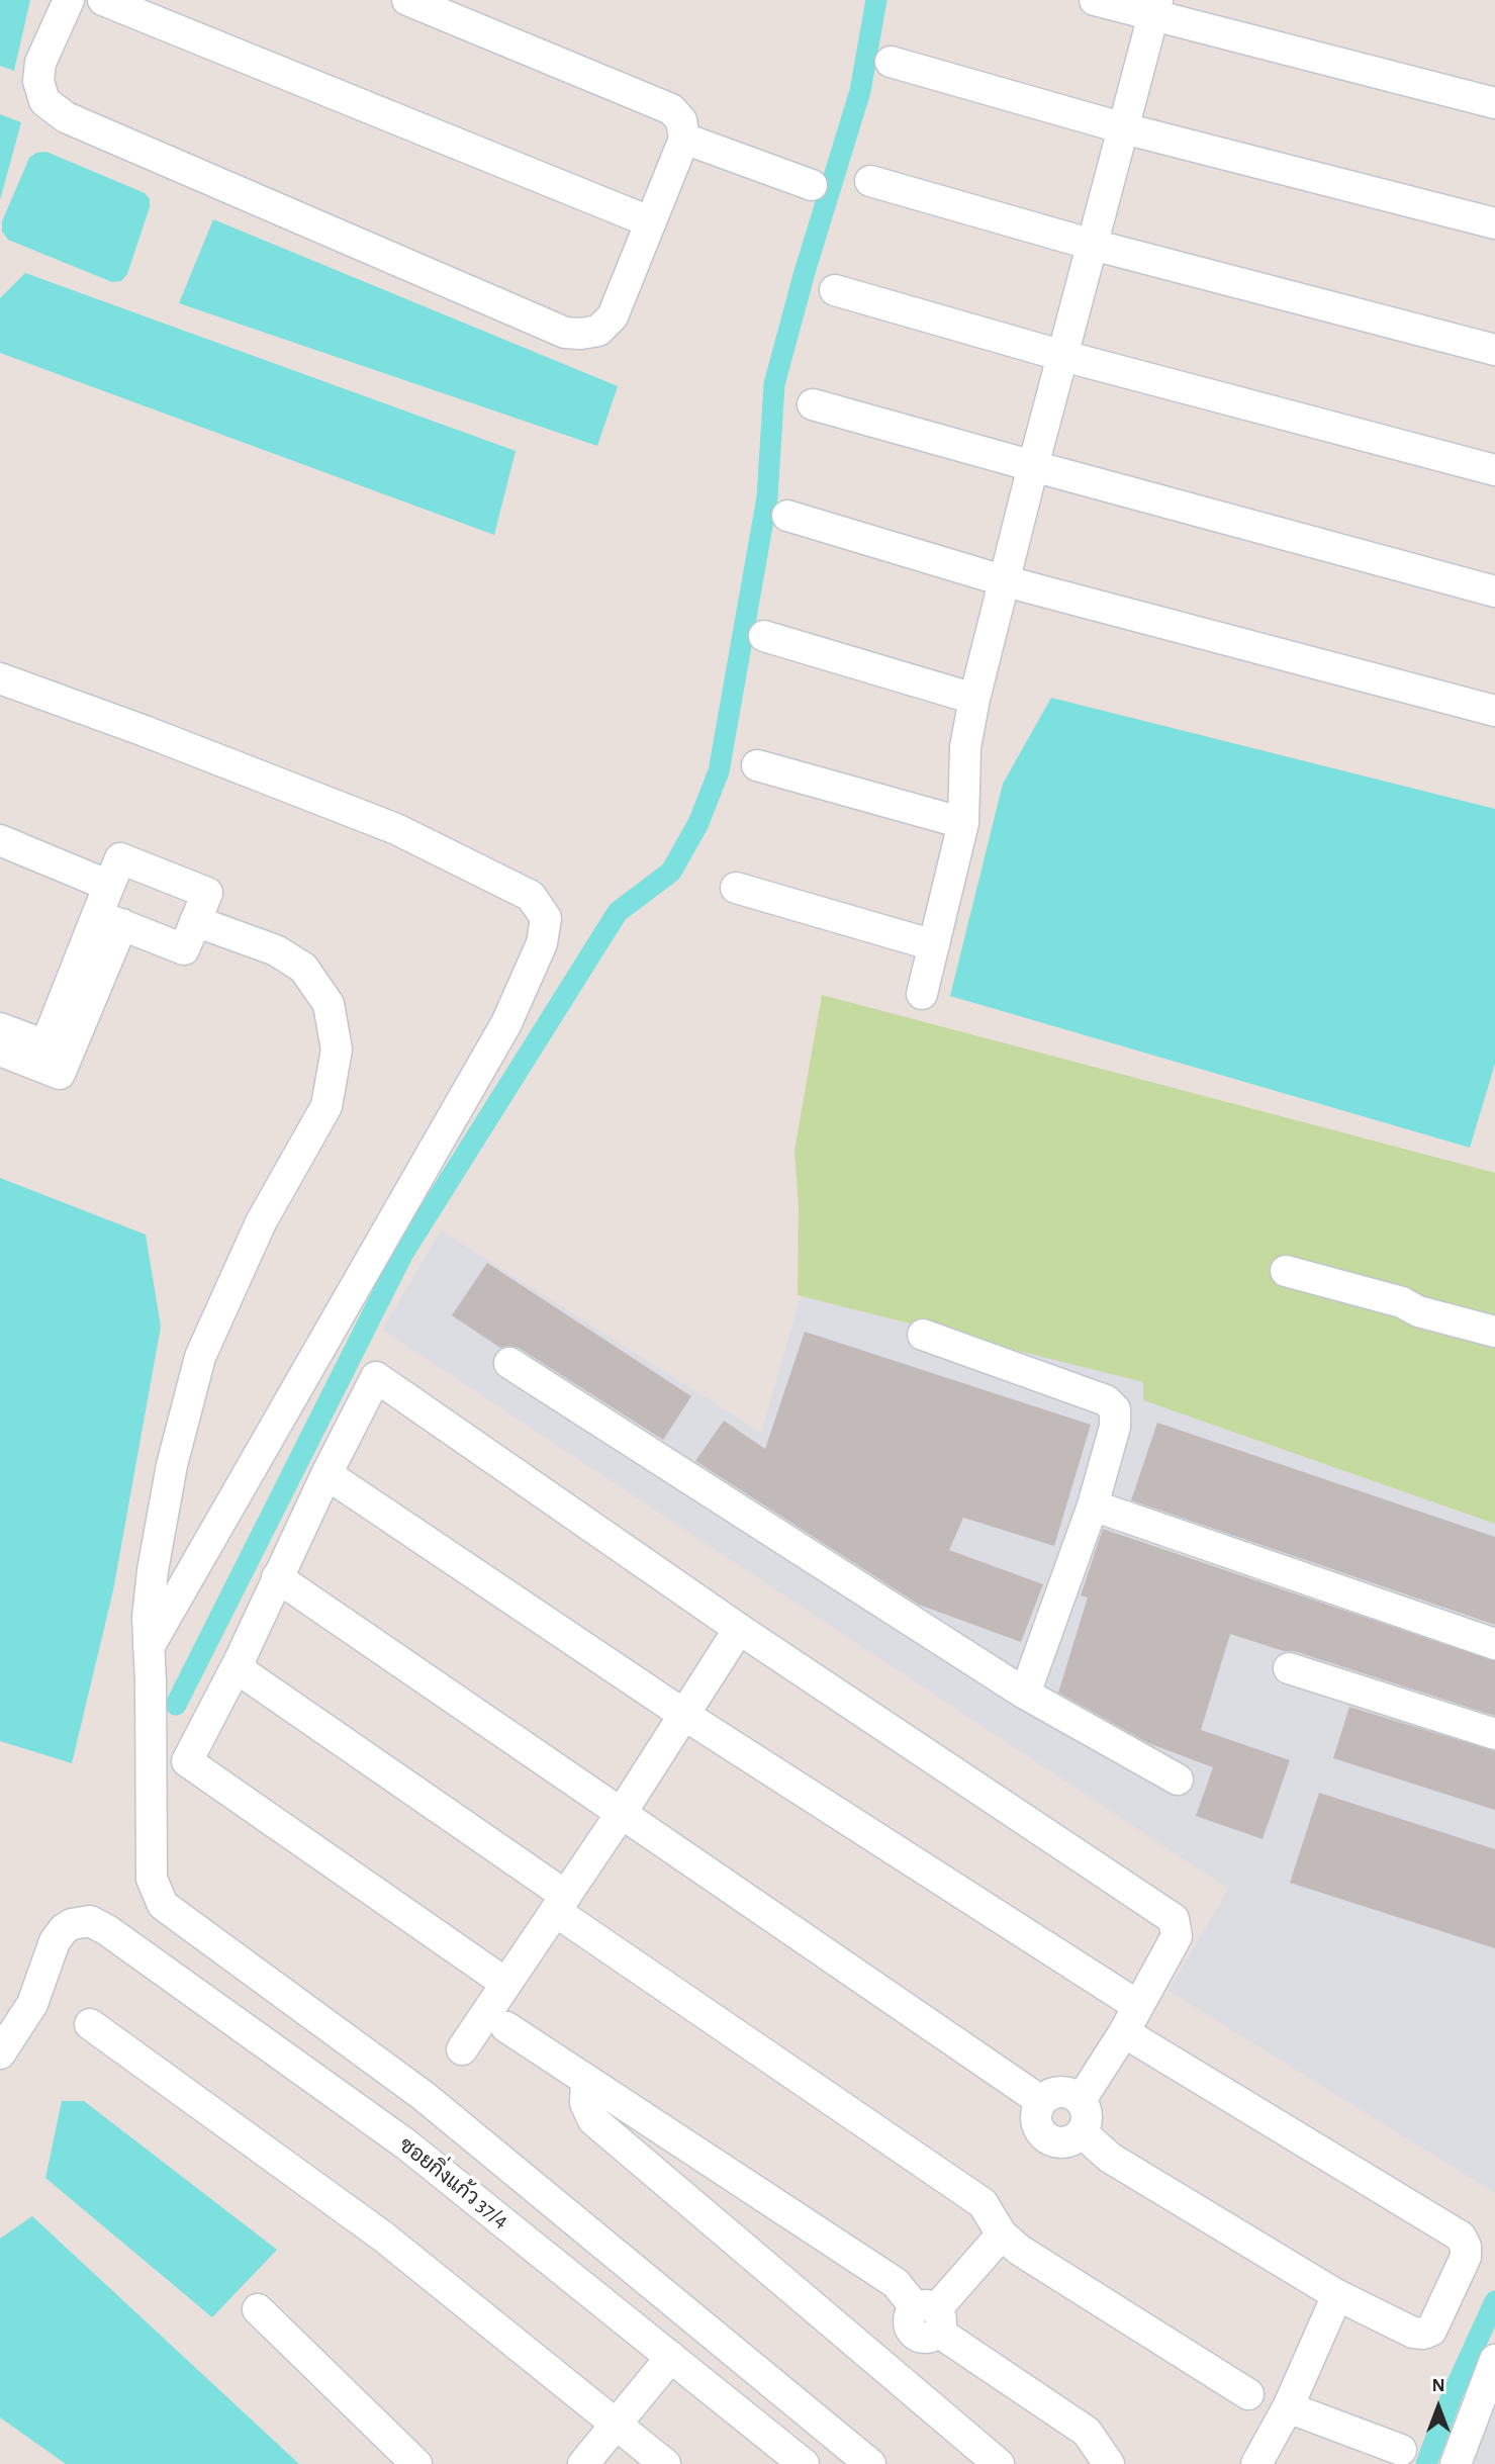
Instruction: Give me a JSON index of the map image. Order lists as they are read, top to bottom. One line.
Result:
{"streets":{"street":["ซอยกิ่งแก้ว 37/4"]},"north":"top"}
